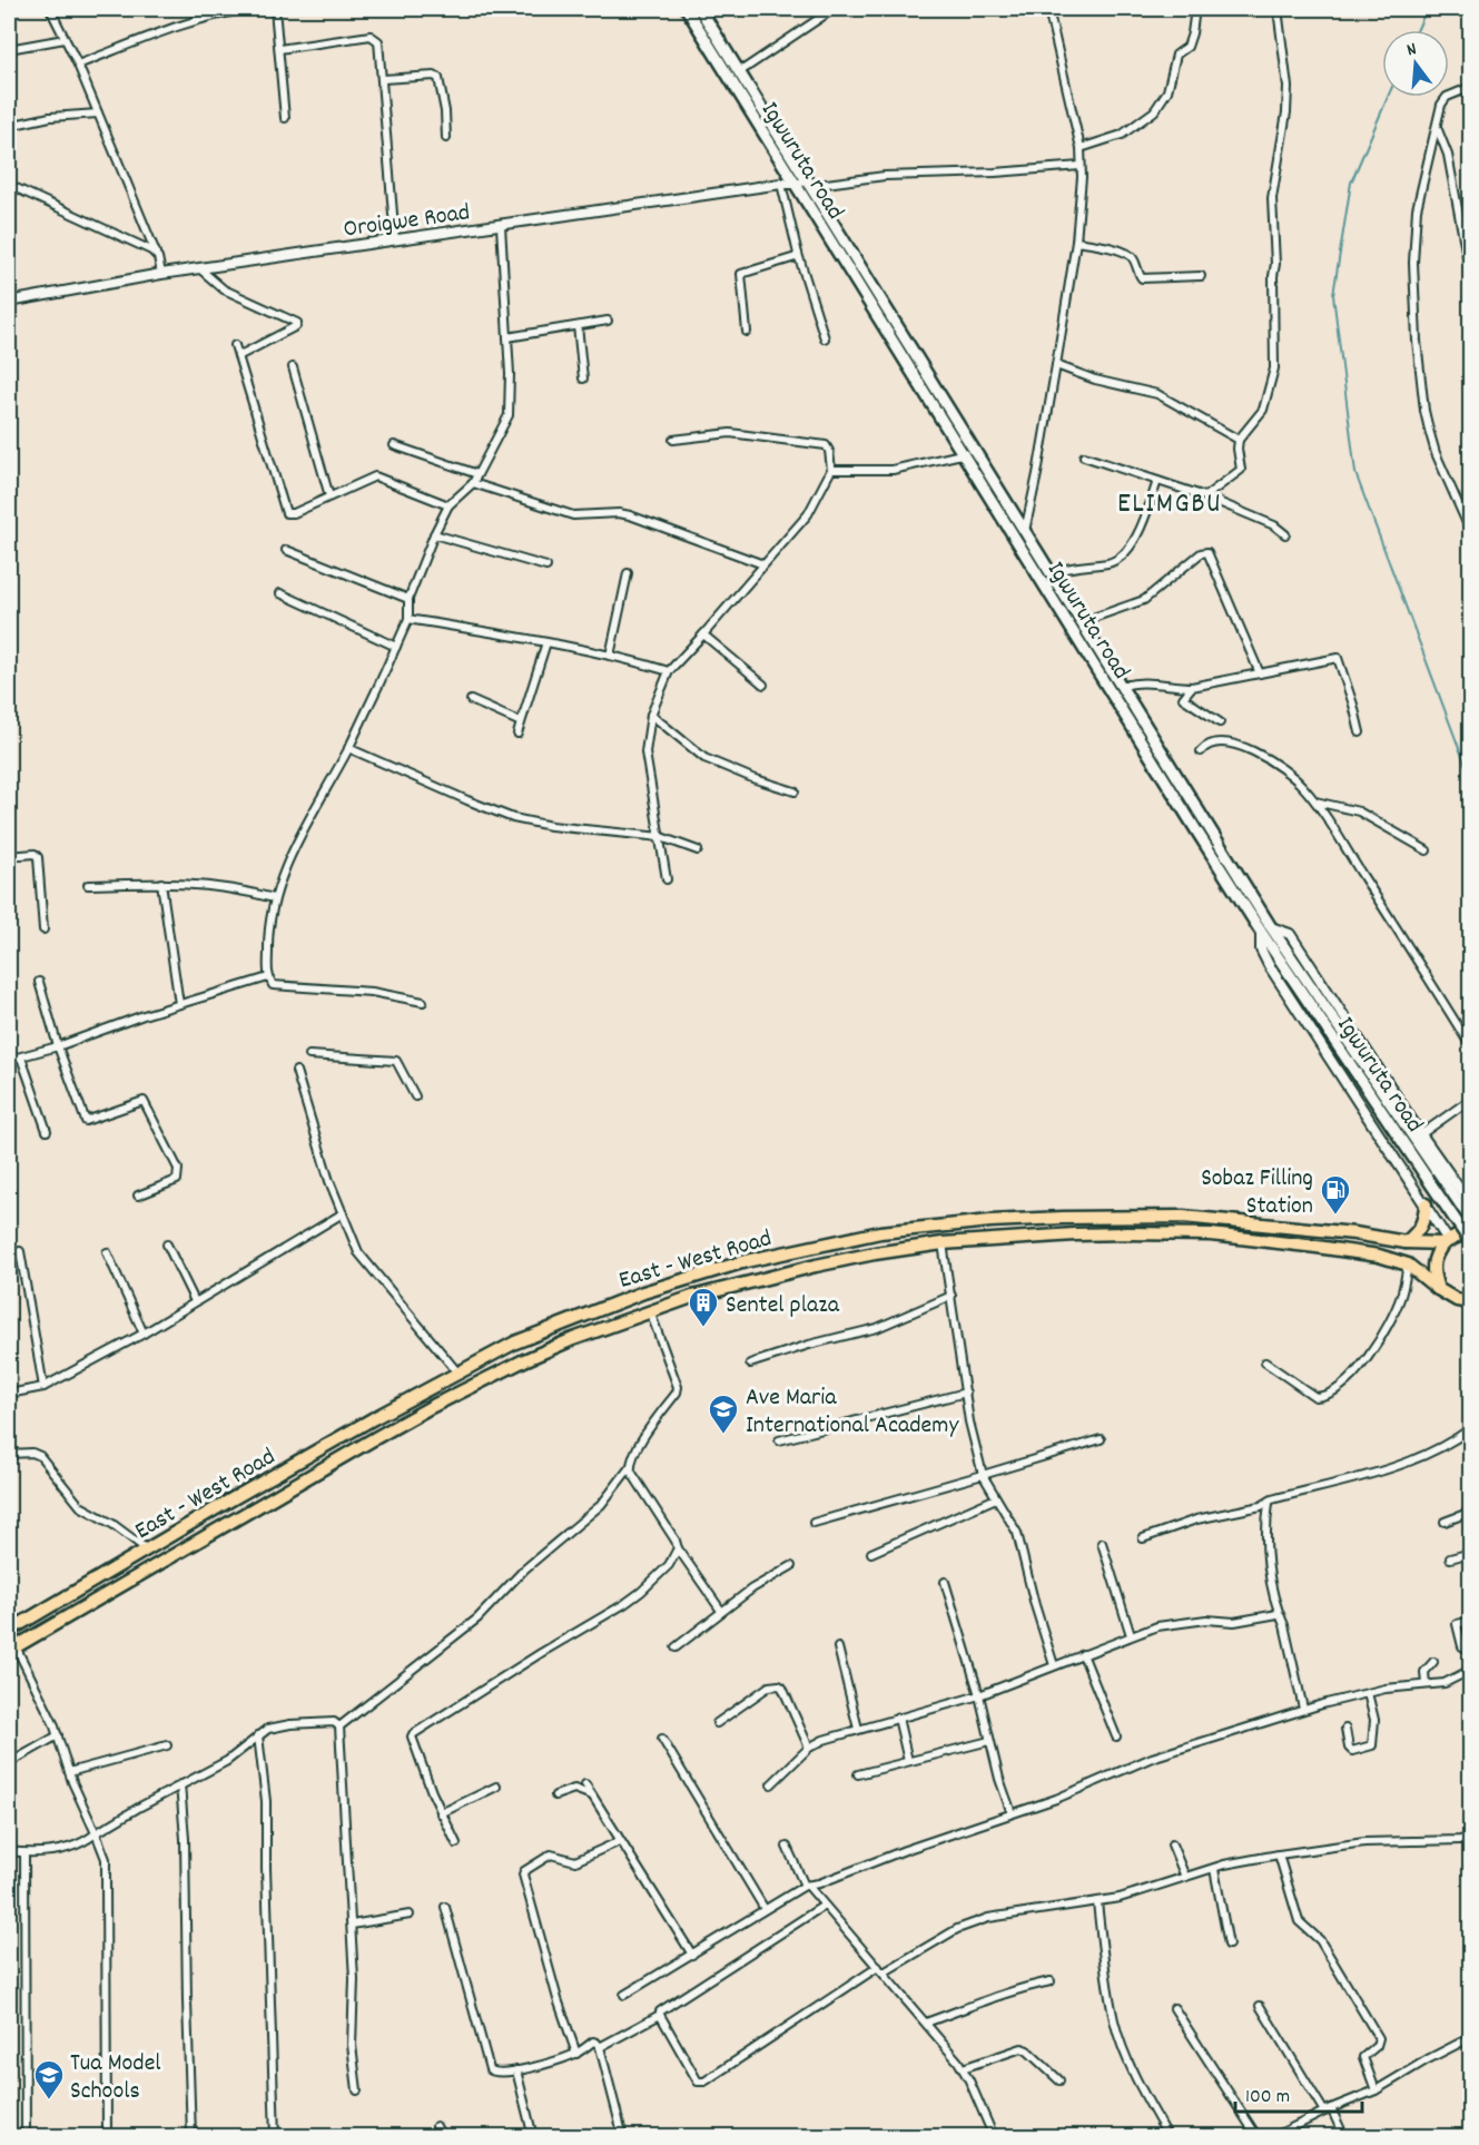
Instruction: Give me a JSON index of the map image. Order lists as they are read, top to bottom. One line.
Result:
{"streets":{"main road":["Igwuruta road","East - West Road"],"street":["Oroigwe Road"]},"crossings":[["Igwuruta road","Oroigwe Road"]],"districts":["ELIMGBU"],"places":{"fuel station":["Sobaz Filling Station"],"building":["Sentel plaza"],"school or university":["Ave Maria International Academy","Tua Model Schools"]},"scale_bar":"100 m","north":"top"}
